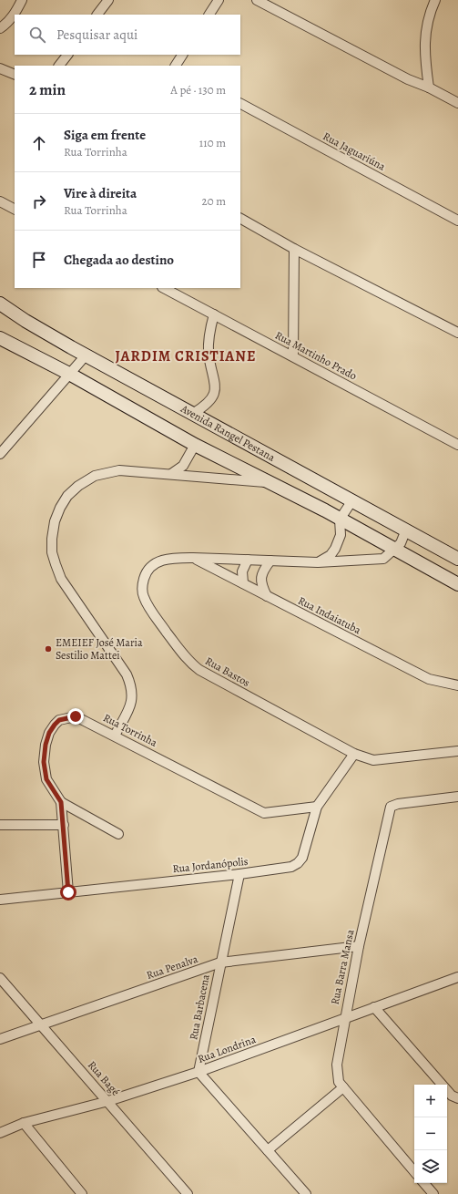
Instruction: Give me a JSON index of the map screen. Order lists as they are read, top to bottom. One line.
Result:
{"streets":{"main road":["Avenida Rangel Pestana"],"street":["Rua Jaguariúna","Rua Martinho Prado","Rua Indaiatuba","Rua Bastos","Rua Torrinha","Rua Jordanópolis","Rua Penalva","Rua Barra Mansa","Rua Barbacena","Rua Londrina","Rua Bagé"]},"crossings":[["Avenida Rangel Pestana","Rua Bastos"],["Rua Indaiatuba","Rua Bastos"],["Rua Bastos","Rua Jordanópolis"],["Rua Torrinha","Rua Jordanópolis"],["Rua Jordanópolis","Rua Barbacena"],["Rua Penalva","Rua Barra Mansa"],["Rua Penalva","Rua Barbacena"],["Rua Penalva","Rua Bagé"],["Rua Barra Mansa","Rua Londrina"],["Rua Barbacena","Rua Londrina"],["Rua Londrina","Rua Bagé"]],"districts":["JARDIM CRISTIANE"],"places":["EMEIEF José Maria Sestilio Mattei"],"page":{"search":"Pesquisar aqui","heading":["2 min","A pé · 130 m"],"list":[["Siga em frente","Rua Torrinha","110 m"],["Vire à direita","Rua Torrinha","20 m"],"Chegada ao destino"],"map_buttons":["+","−"]}}
